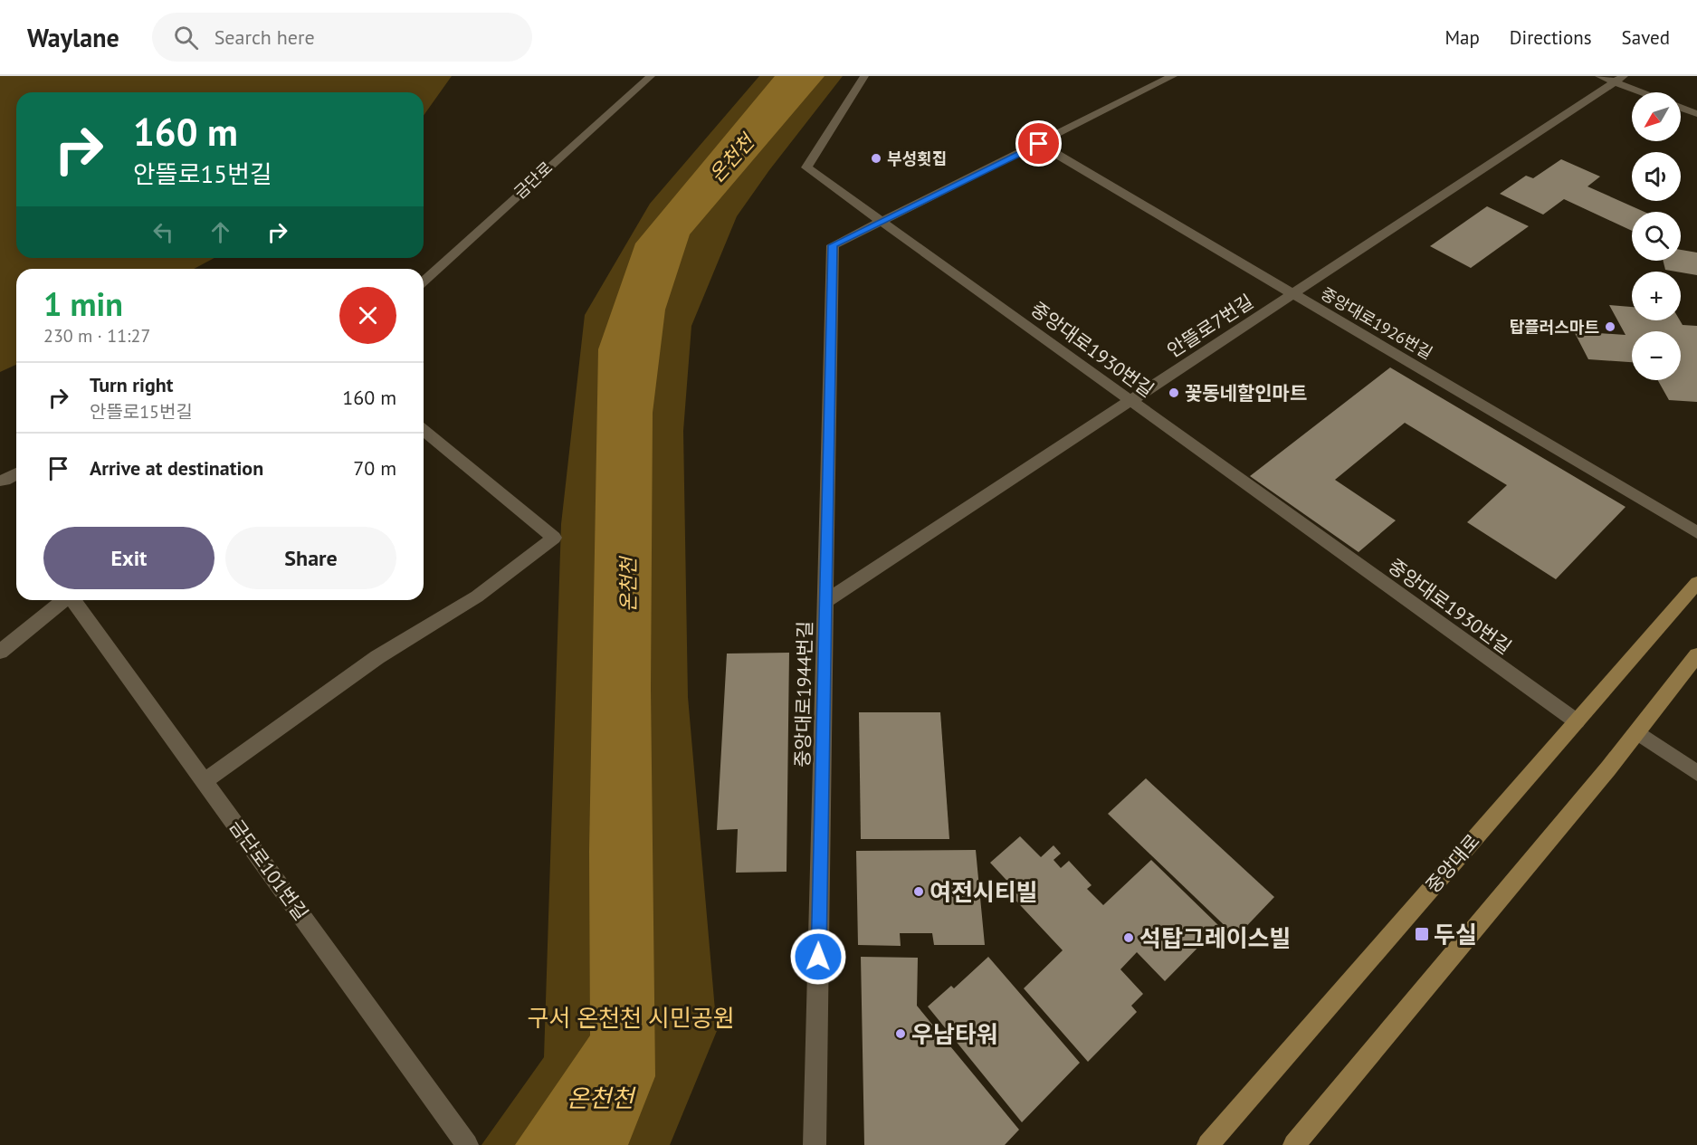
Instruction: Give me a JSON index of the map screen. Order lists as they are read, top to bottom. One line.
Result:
{"streets":{"main road":["중앙대로"],"street":["금단로","중앙대로1926번길","안뜰로7번길","중앙대로1930번길","중앙대로1944번길","금단로101번길"]},"crossings":[["중앙대로1926번길","안뜰로7번길"],["안뜰로7번길","중앙대로1930번길"],["안뜰로7번길","중앙대로1944번길"],["중앙대로1930번길","중앙대로1944번길"],["중앙대로1930번길","중앙대로"]],"water":["온천천"],"parks":["구서 온천천 시민공원"],"places":{"other":["부성횟집","탑플러스마트","꽃동네할인마트","여전시티빌","석탑그레이스빌","우남타워"],"transit":["두실"]},"north":"bottom left","page":{"header":"Waylane","search":"Search here","nav":["Map","Directions","Saved"],"map_buttons":["+","−"],"turn":["160 m","안뜰로15번길"],"heading":["1 min","230 m · 11:27"],"list":[{"name":"Turn right","note":"안뜰로15번길","value":"160 m"},{"name":"Arrive at destination","value":"70 m"}],"buttons":["Exit","Share"]}}
